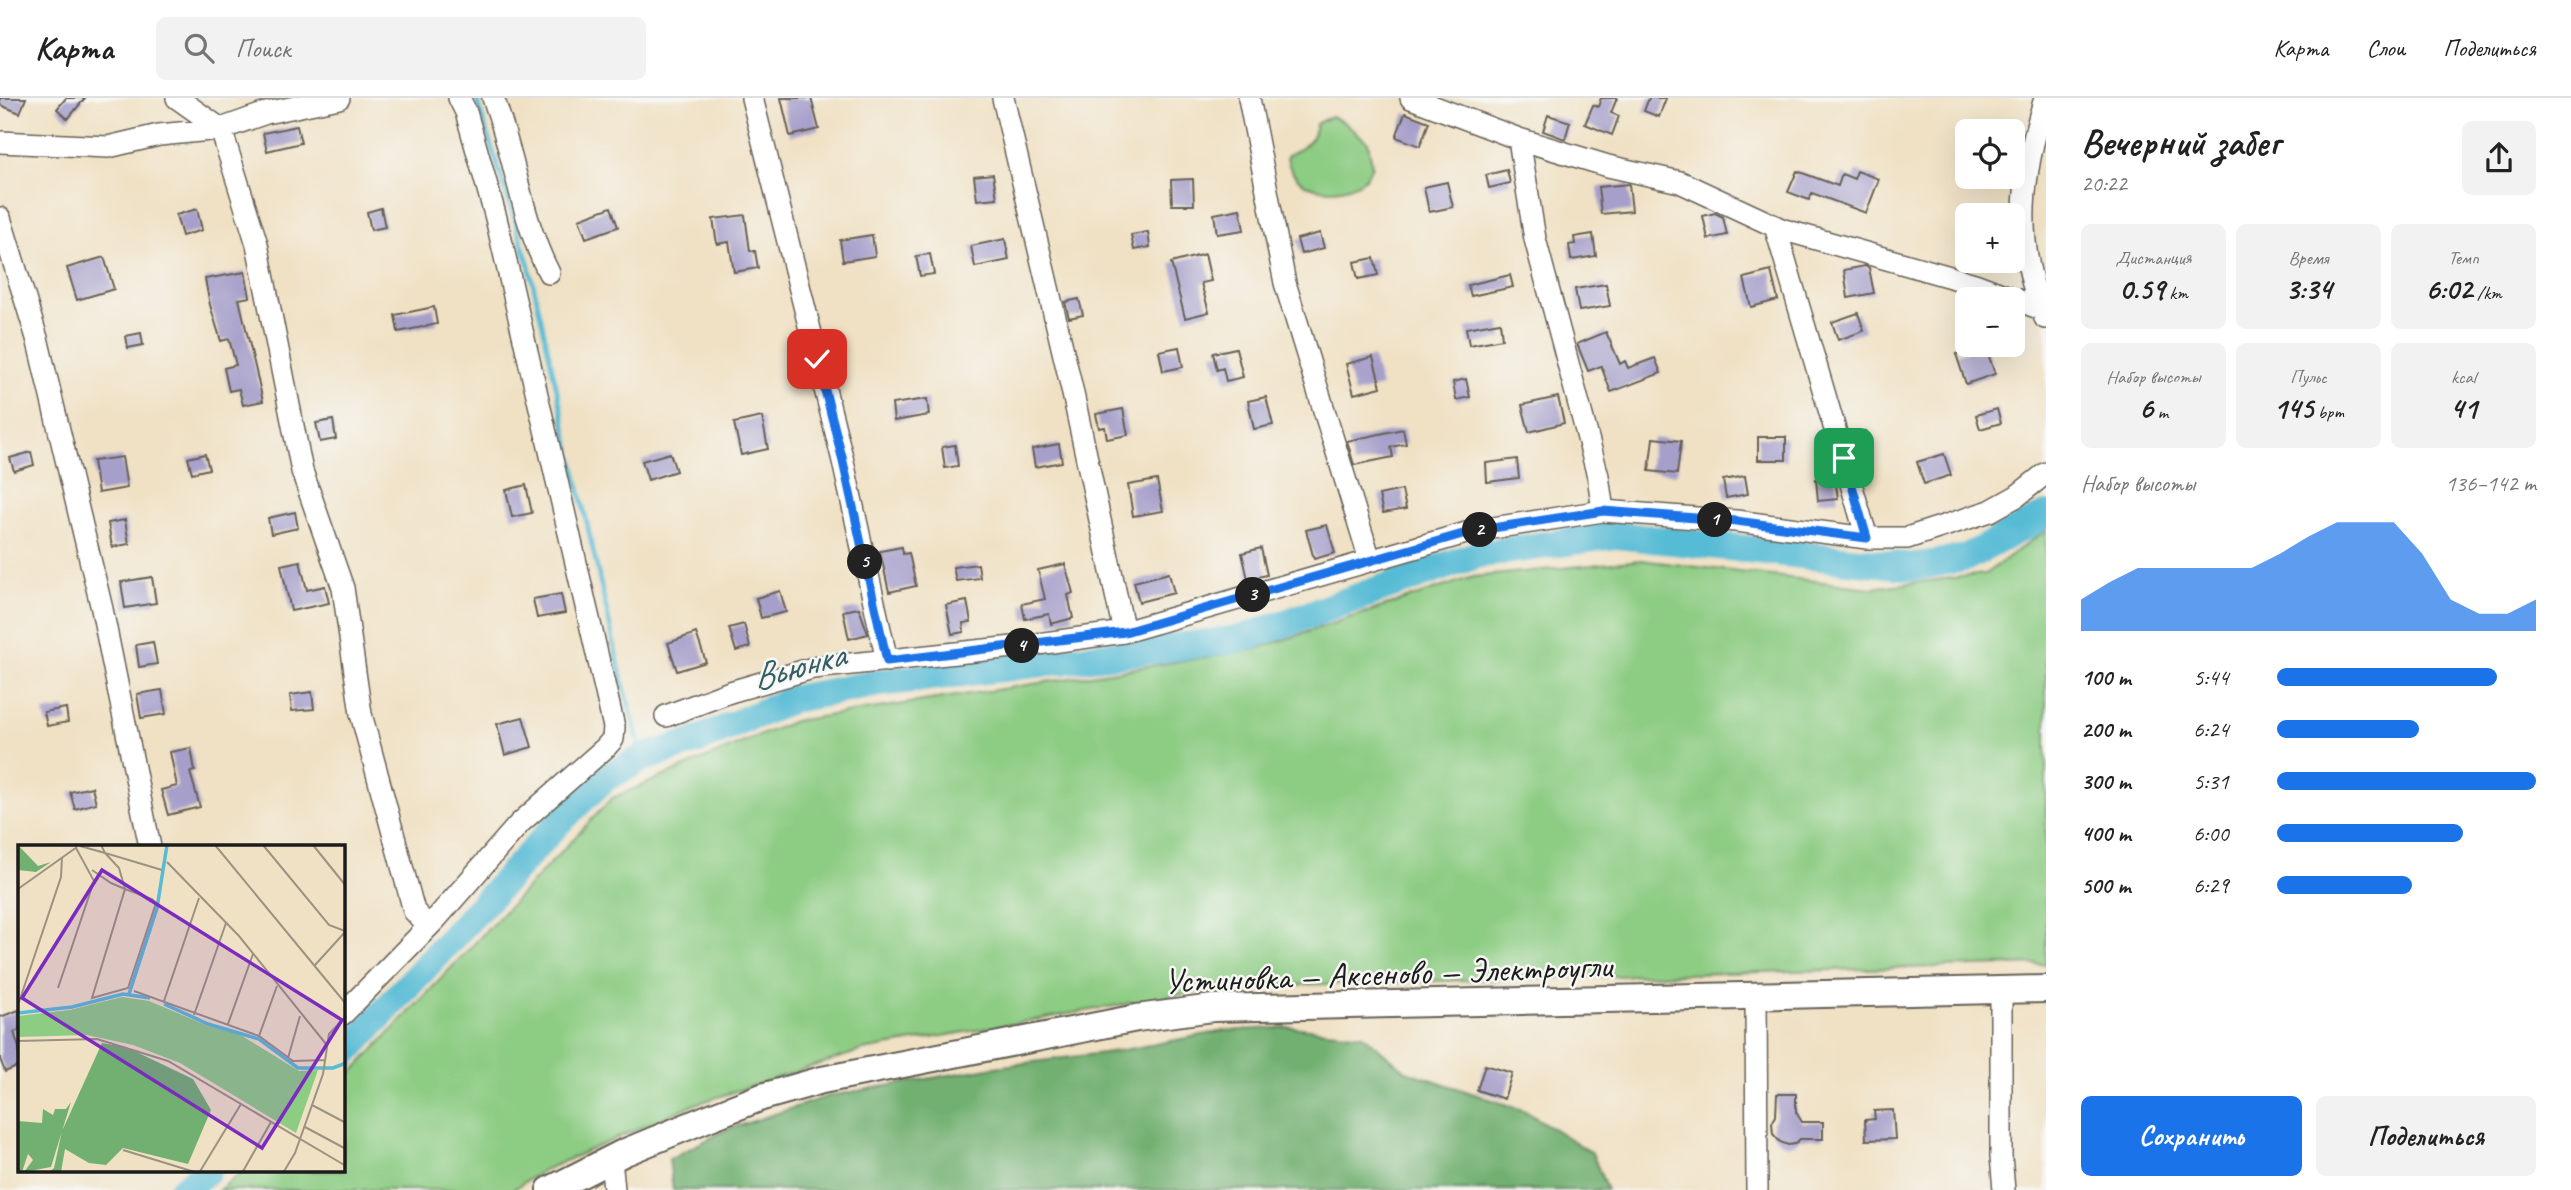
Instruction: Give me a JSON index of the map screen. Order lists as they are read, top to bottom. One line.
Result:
{"streets":{"main road":["Устиновка — Аксеново — Электроугли"]},"water":["Вьюнка"],"page":{"header":"Карта","search":"Поиск","nav":["Карта","Слои","Поделиться"],"heading":["Вечерний забег","20:22"],"map_buttons":["+","−"],"stats":[["Дистанция","0.59 km"],["Время","3:34"],["Темп","6:02 /km"],["Набор высоты","6 m"],["Пульс","145 bpm"],["kcal","41"]],"chart":["Набор высоты","136–142 m"],"pins":["1","2","5","3","4"],"list":[{"name":"100 m","note":"5:44"},{"name":"200 m","note":"6:24"},{"name":"300 m","note":"5:31"},{"name":"400 m","note":"6:00"},{"name":"500 m","note":"6:29"}],"buttons":["Сохранить","Поделиться"]}}
